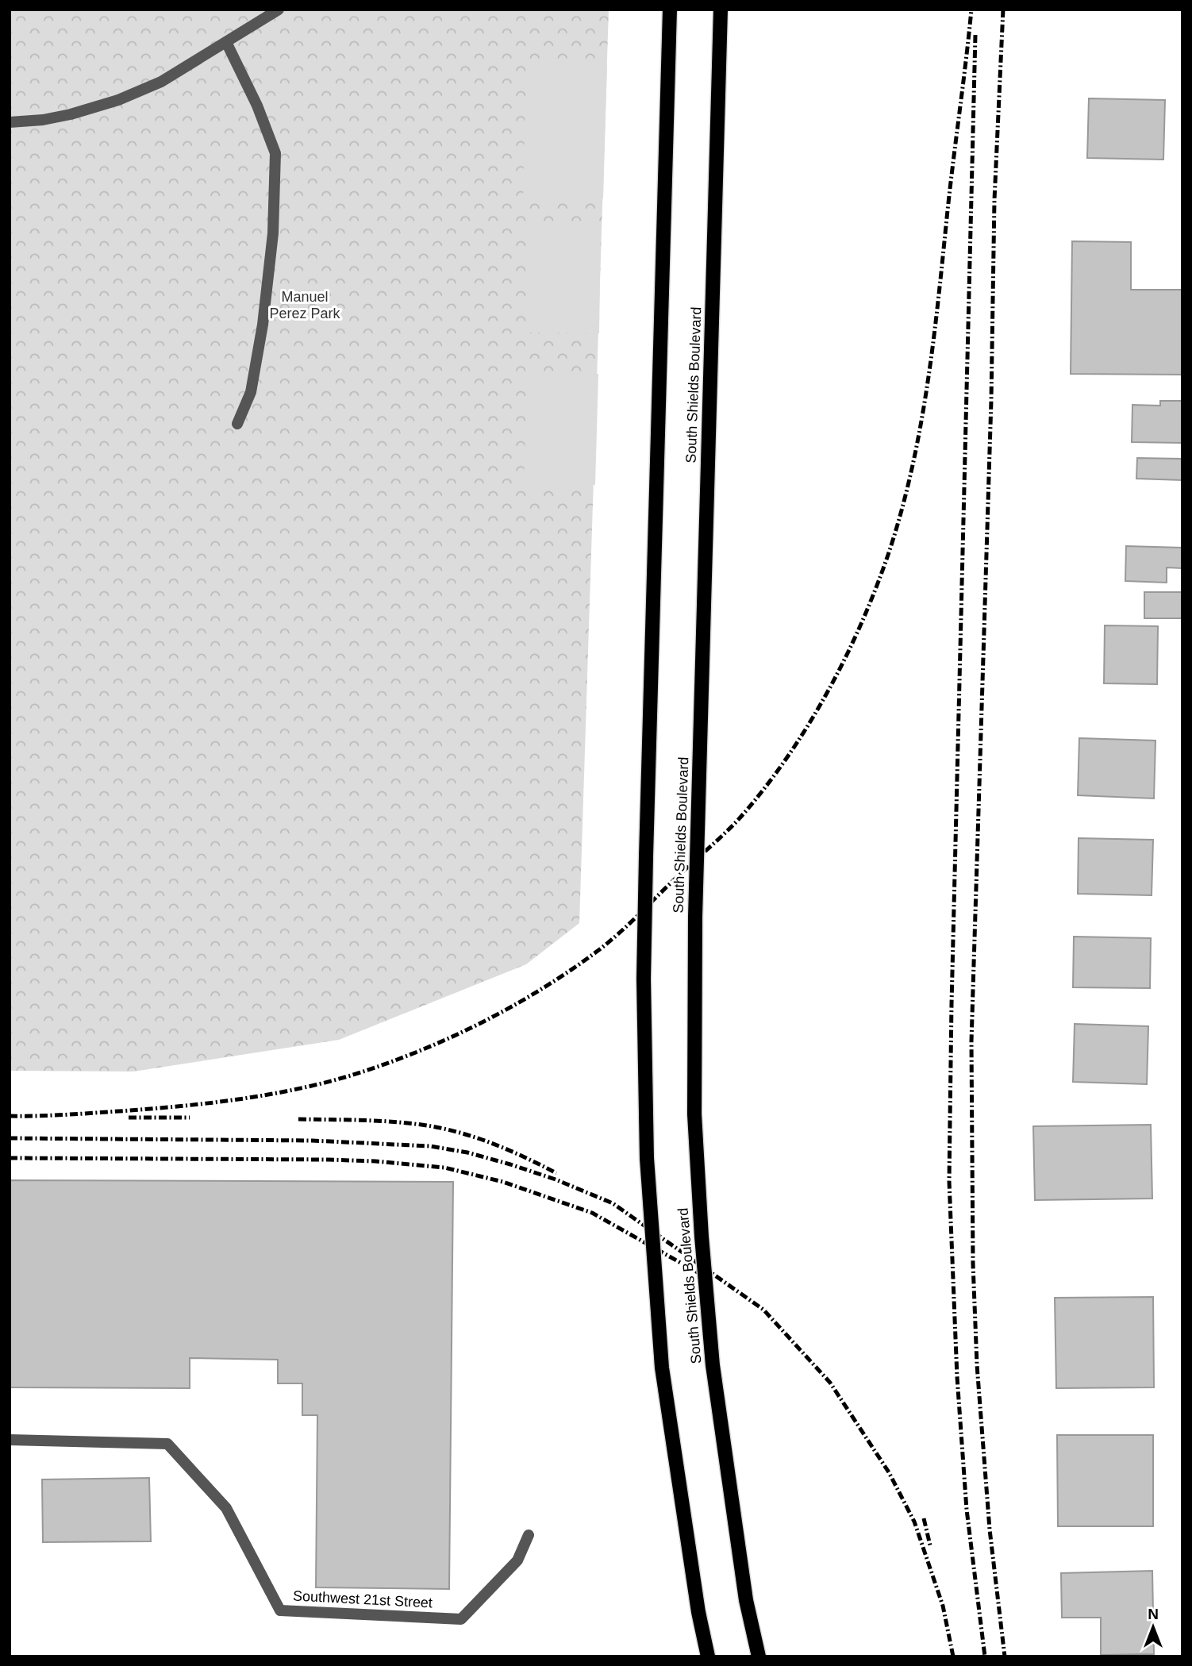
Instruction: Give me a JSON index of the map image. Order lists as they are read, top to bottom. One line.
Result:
{"streets":{"main road":["South Shields Boulevard"],"street":["Southwest 21st Street"]},"parks":["Manuel Perez Park"],"north":"top"}
